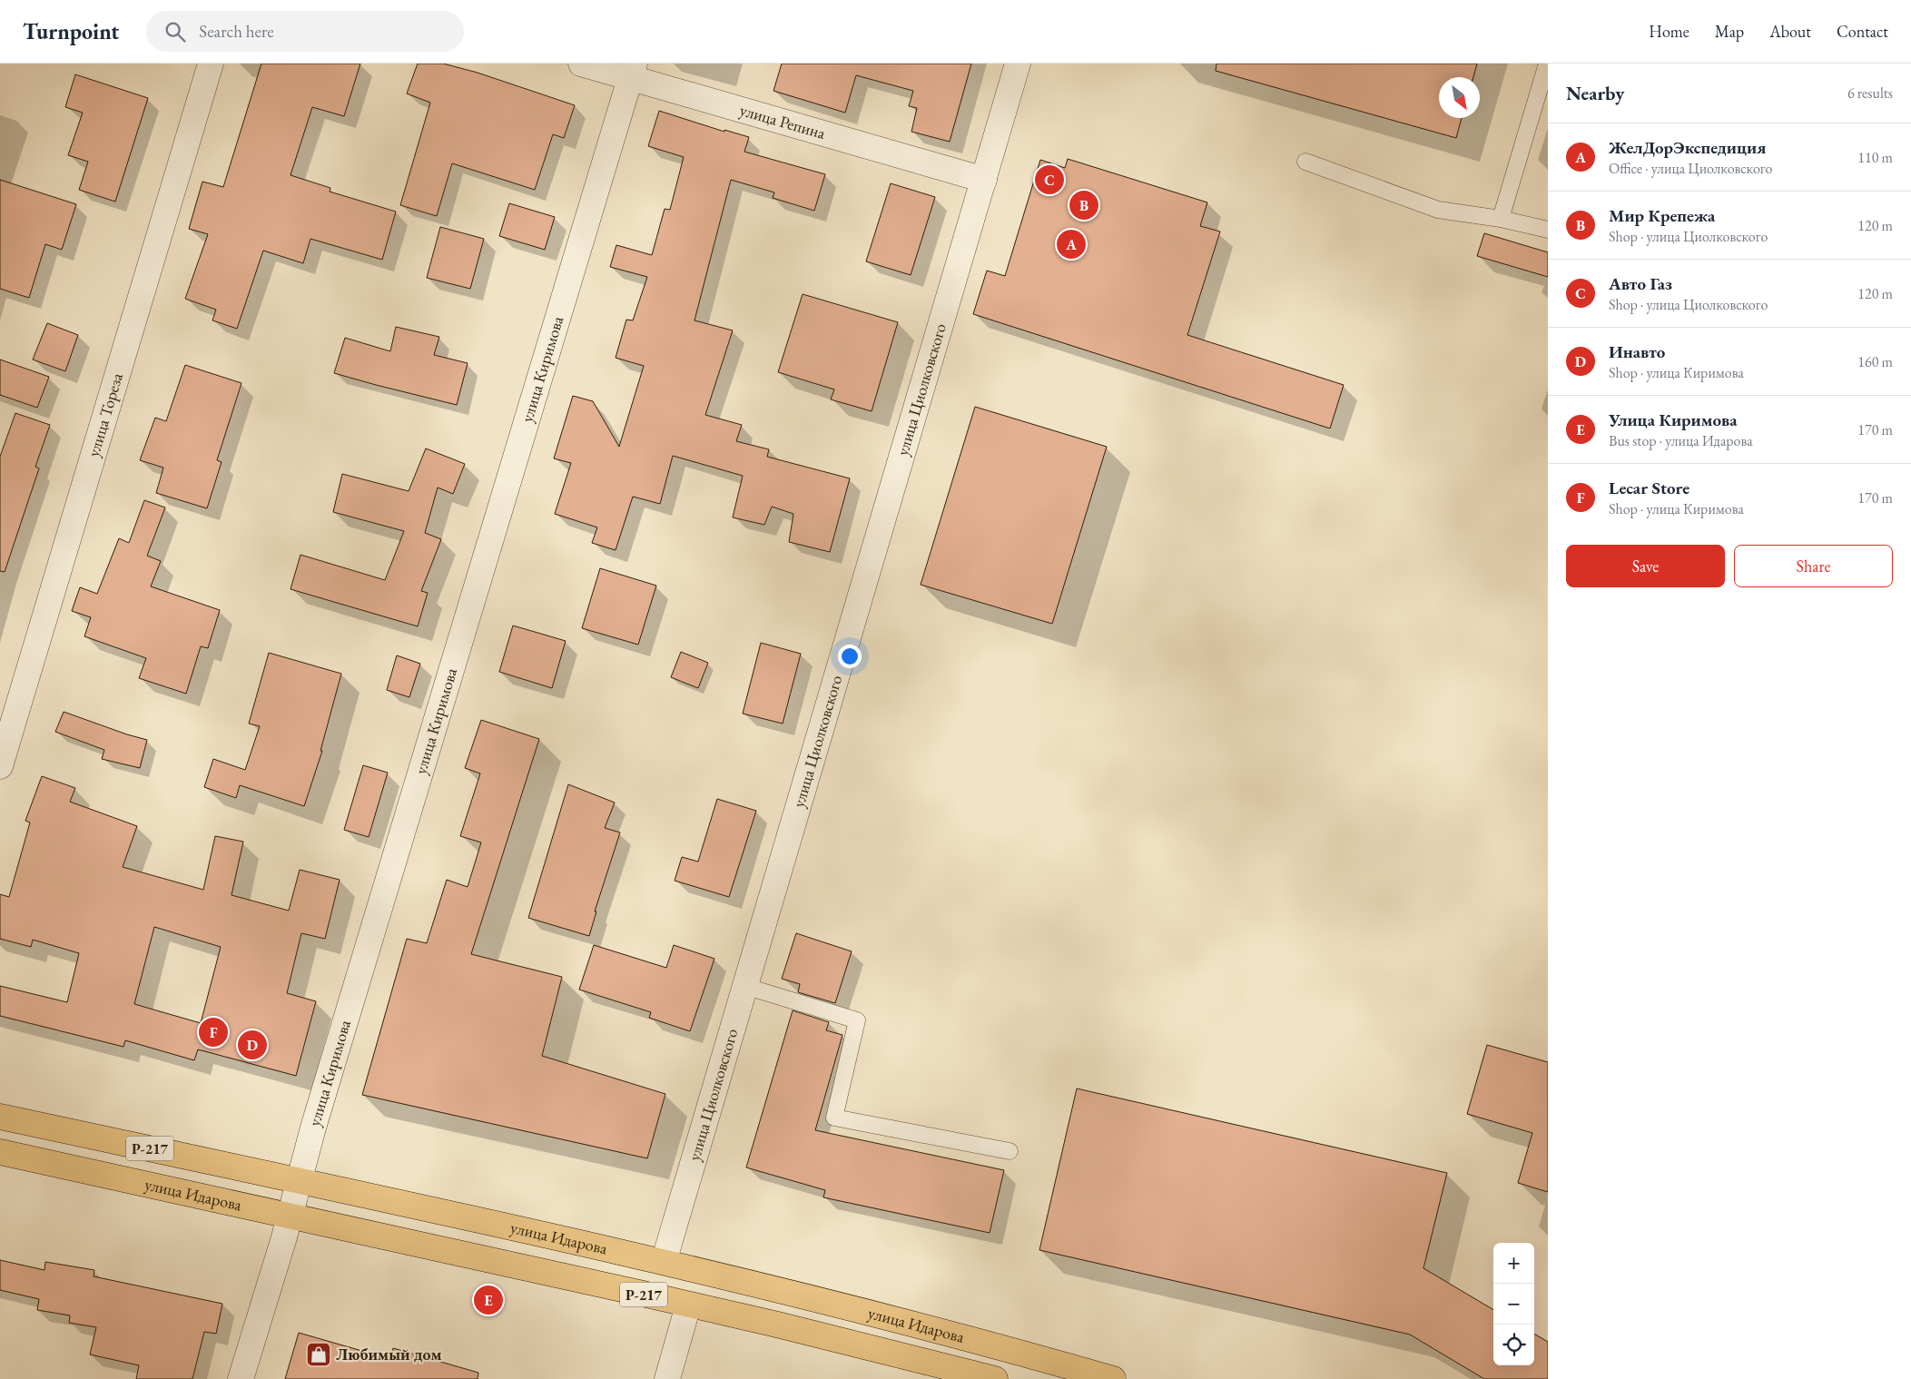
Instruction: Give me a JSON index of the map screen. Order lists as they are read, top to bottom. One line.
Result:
{"streets":{"main road":["Р-217","улица Идарова"],"street":["улица Репина","улица Киримова","улица Циолковского","улица Тореза"]},"crossings":[["улица Репина","улица Киримова"],["улица Репина","улица Циолковского"],["улица Киримова","улица Идарова"],["улица Циолковского","улица Идарова"]],"places":{"shop":["Любимый дом"]},"north":"bottom right","page":{"header":"Turnpoint","search":"Search here","nav":["Home","Map","About","Contact"],"heading":["Nearby","6 results"],"list":[{"mark":"A","name":"ЖелДорЭкспедиция","note":"Office · улица Циолковского","value":"110 m"},{"mark":"B","name":"Мир Крепежа","note":"Shop · улица Циолковского","value":"120 m"},{"mark":"C","name":"Авто Газ","note":"Shop · улица Циолковского","value":"120 m"},{"mark":"D","name":"Инавто","note":"Shop · улица Киримова","value":"160 m"},{"mark":"E","name":"Улица Киримова","note":"Bus stop · улица Идарова","value":"170 m"},{"mark":"F","name":"Lecar Store","note":"Shop · улица Киримова","value":"170 m"}],"pins":["C","B","A","F","D","E"],"buttons":["Save","Share"],"map_buttons":["+","−"]}}
